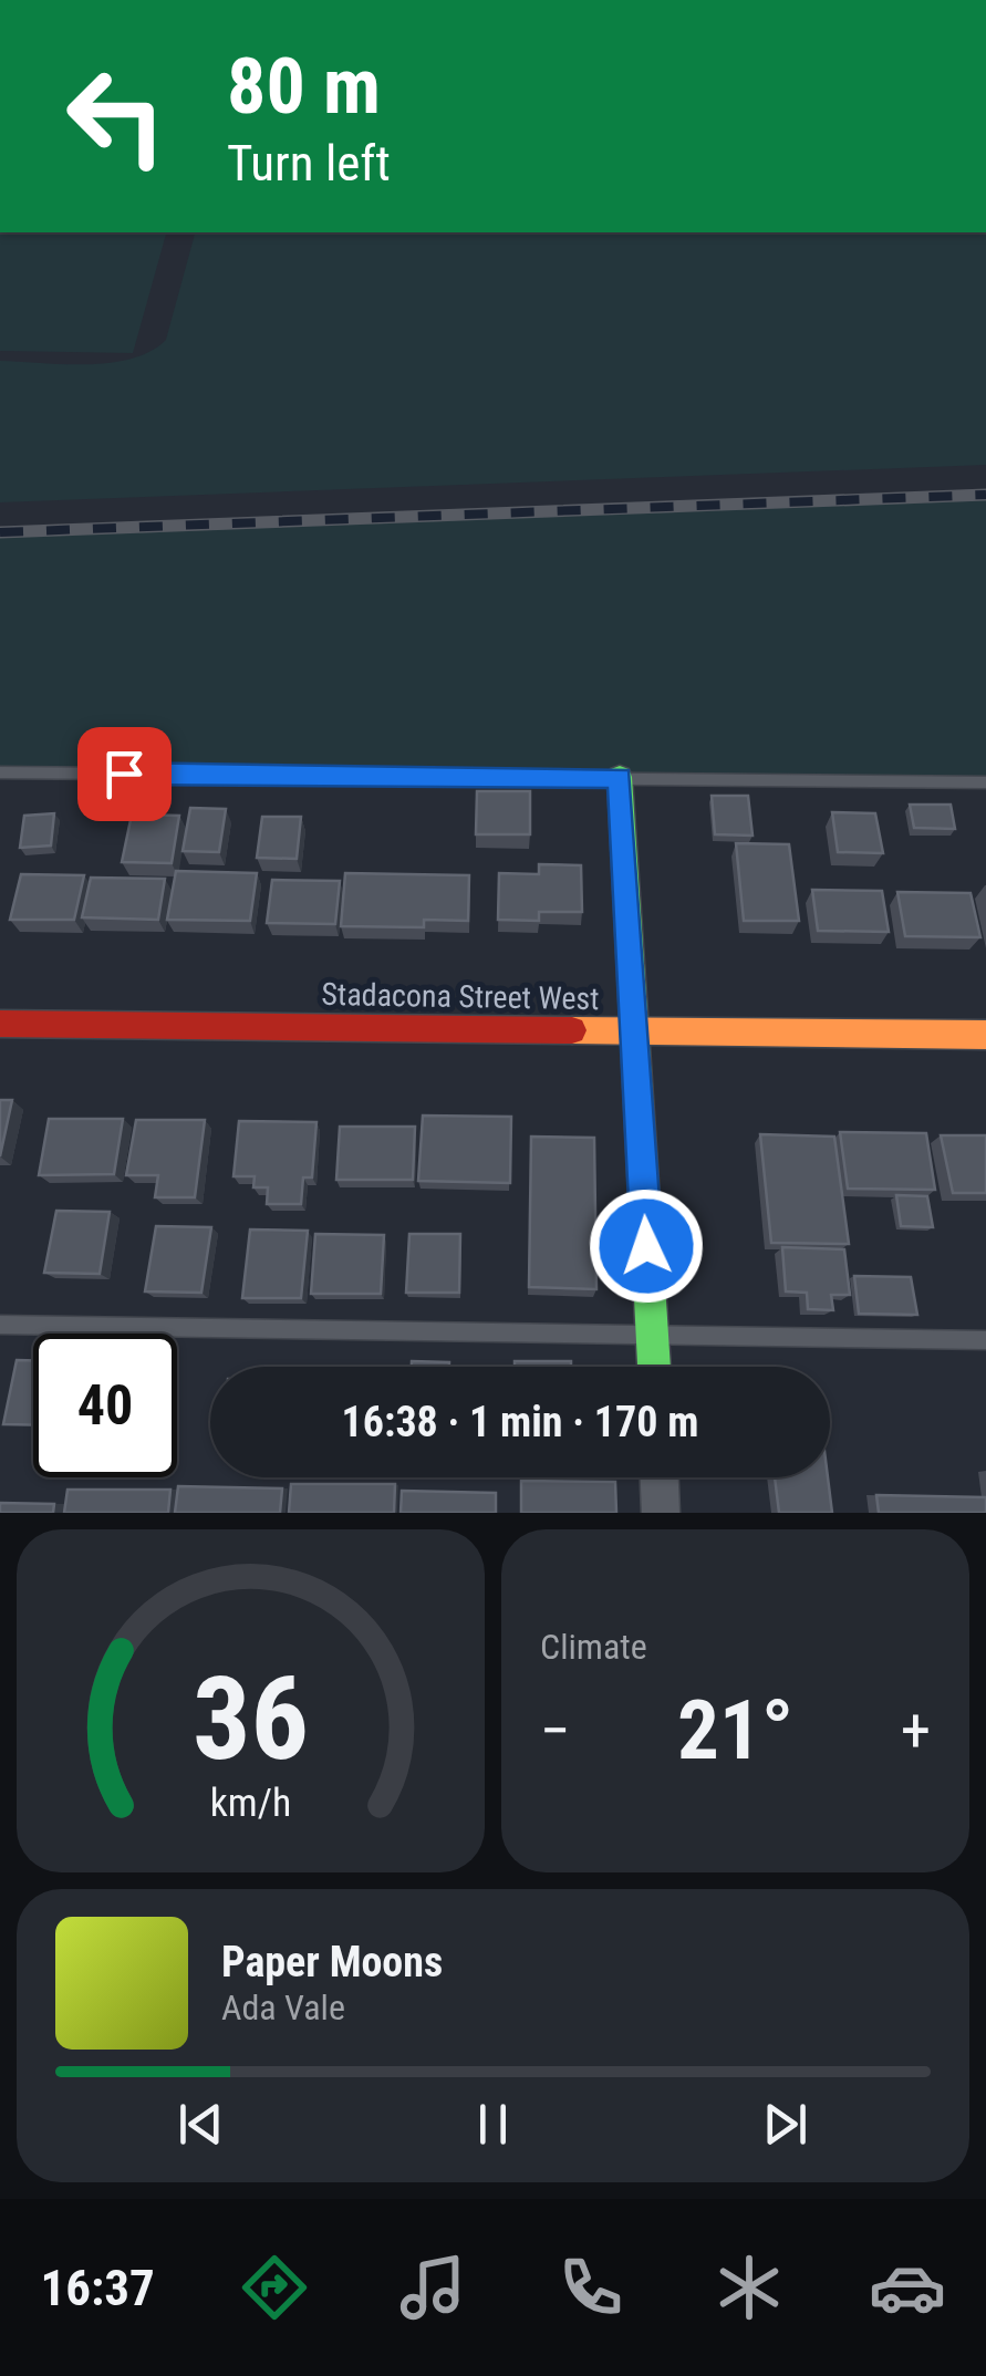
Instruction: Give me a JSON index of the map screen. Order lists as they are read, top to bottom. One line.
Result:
{"streets":{"street":["Stadacona Street West"]},"page":{"turn":["80 m","Turn left"],"limit":"40","trip":"16:38 · 1 min · 170 m","tile":"Climate","heat":["−","21°","+"],"song":["Paper Moons","Ada Vale"],"tabs":"16:37","gauge":["36","km/h"]}}
